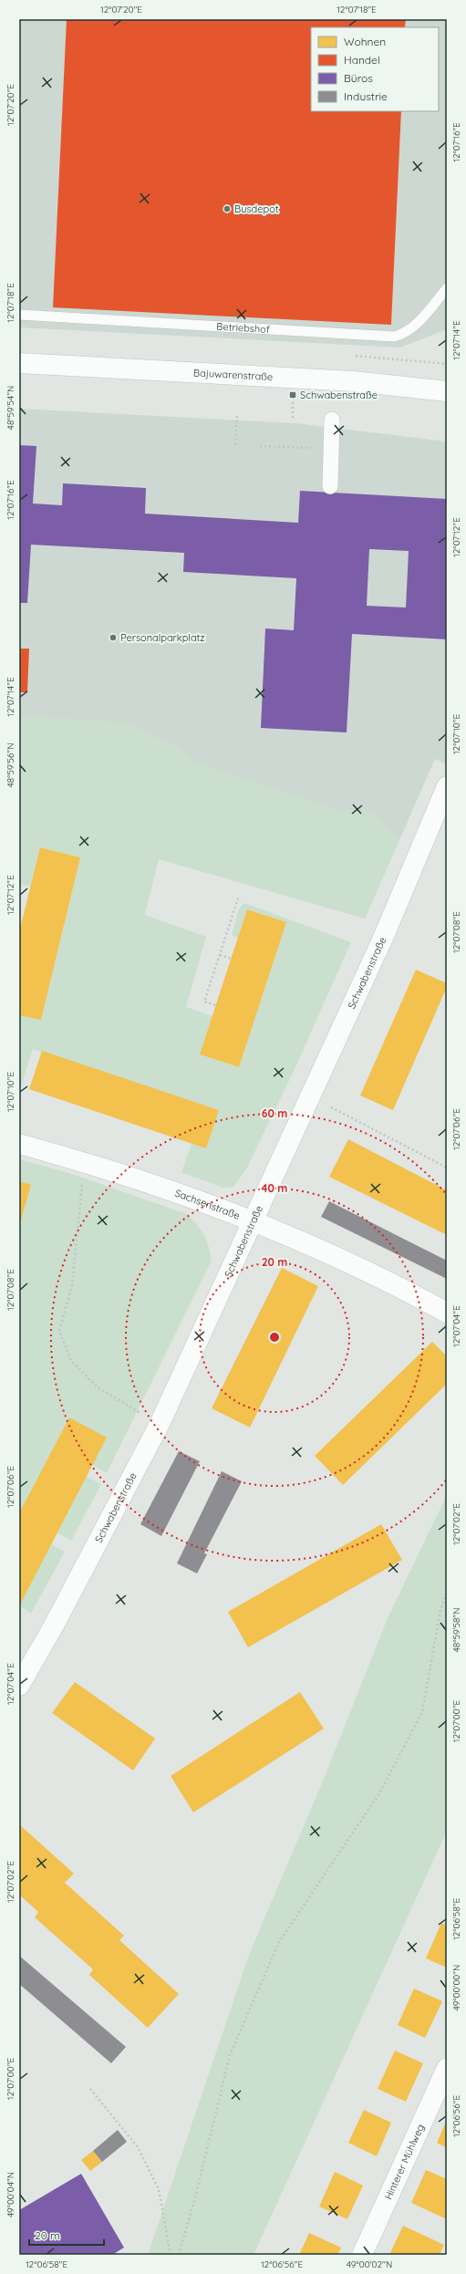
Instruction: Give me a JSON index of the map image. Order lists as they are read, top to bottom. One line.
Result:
{"streets":{"street":["Bajuwarenstraße","Schwabenstraße","Sachsenstraße","Hinterer Mühlweg"],"lane":["Betriebshof"]},"crossings":[["Schwabenstraße","Sachsenstraße"]],"places":{"other":["Busdepot","Personalparkplatz"],"transit":["Schwabenstraße"]},"legend":["Wohnen","Handel","Büros","Industrie"],"scale_bar":"20 m","coordinates":["12°07'20\"E","12°07'18\"E","12°07'16\"E","12°07'14\"E","48°59'54\"N","12°07'12\"E","12°07'10\"E","48°59'56\"N","12°07'08\"E","12°07'06\"E","12°07'04\"E","12°07'02\"E","48°59'58\"N","12°07'00\"E","12°06'58\"E","49°00'00\"N","12°06'56\"E","49°00'04\"N","49°00'02\"N"],"rings":["60 m","40 m","20 m"]}
